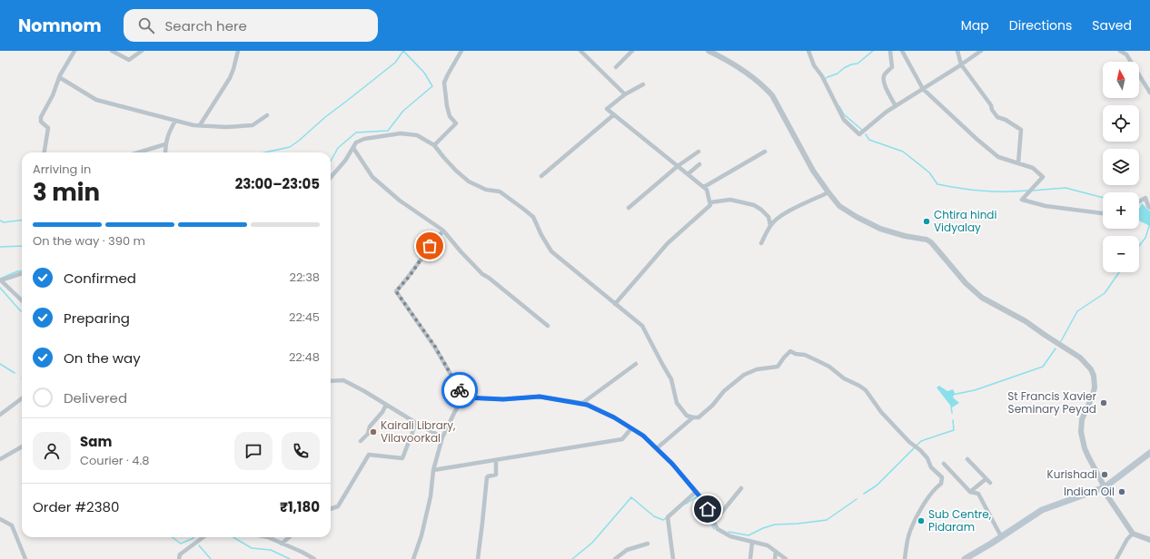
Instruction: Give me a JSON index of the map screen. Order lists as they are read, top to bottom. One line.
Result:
{"places":["Chtira hindi Vidyalay","St Francis Xavier Seminary Peyad","Kairali Library, Vilavoorkal","Kurishadi","Indian Oil","Sub Centre, Pidaram"],"north":"top","page":{"header":"Nomnom","search":"Search here","nav":["Map","Directions","Saved"],"map_buttons":["+","−"],"heading":["3 min","Arriving in","23:00–23:05"],"panel":["Sam","Courier · 4.8","Order #2380","₹1,180"],"bar":"On the way · 390 m","list":[["Confirmed","22:38"],["Preparing","22:45"],["On the way","22:48"],"Delivered"]}}
